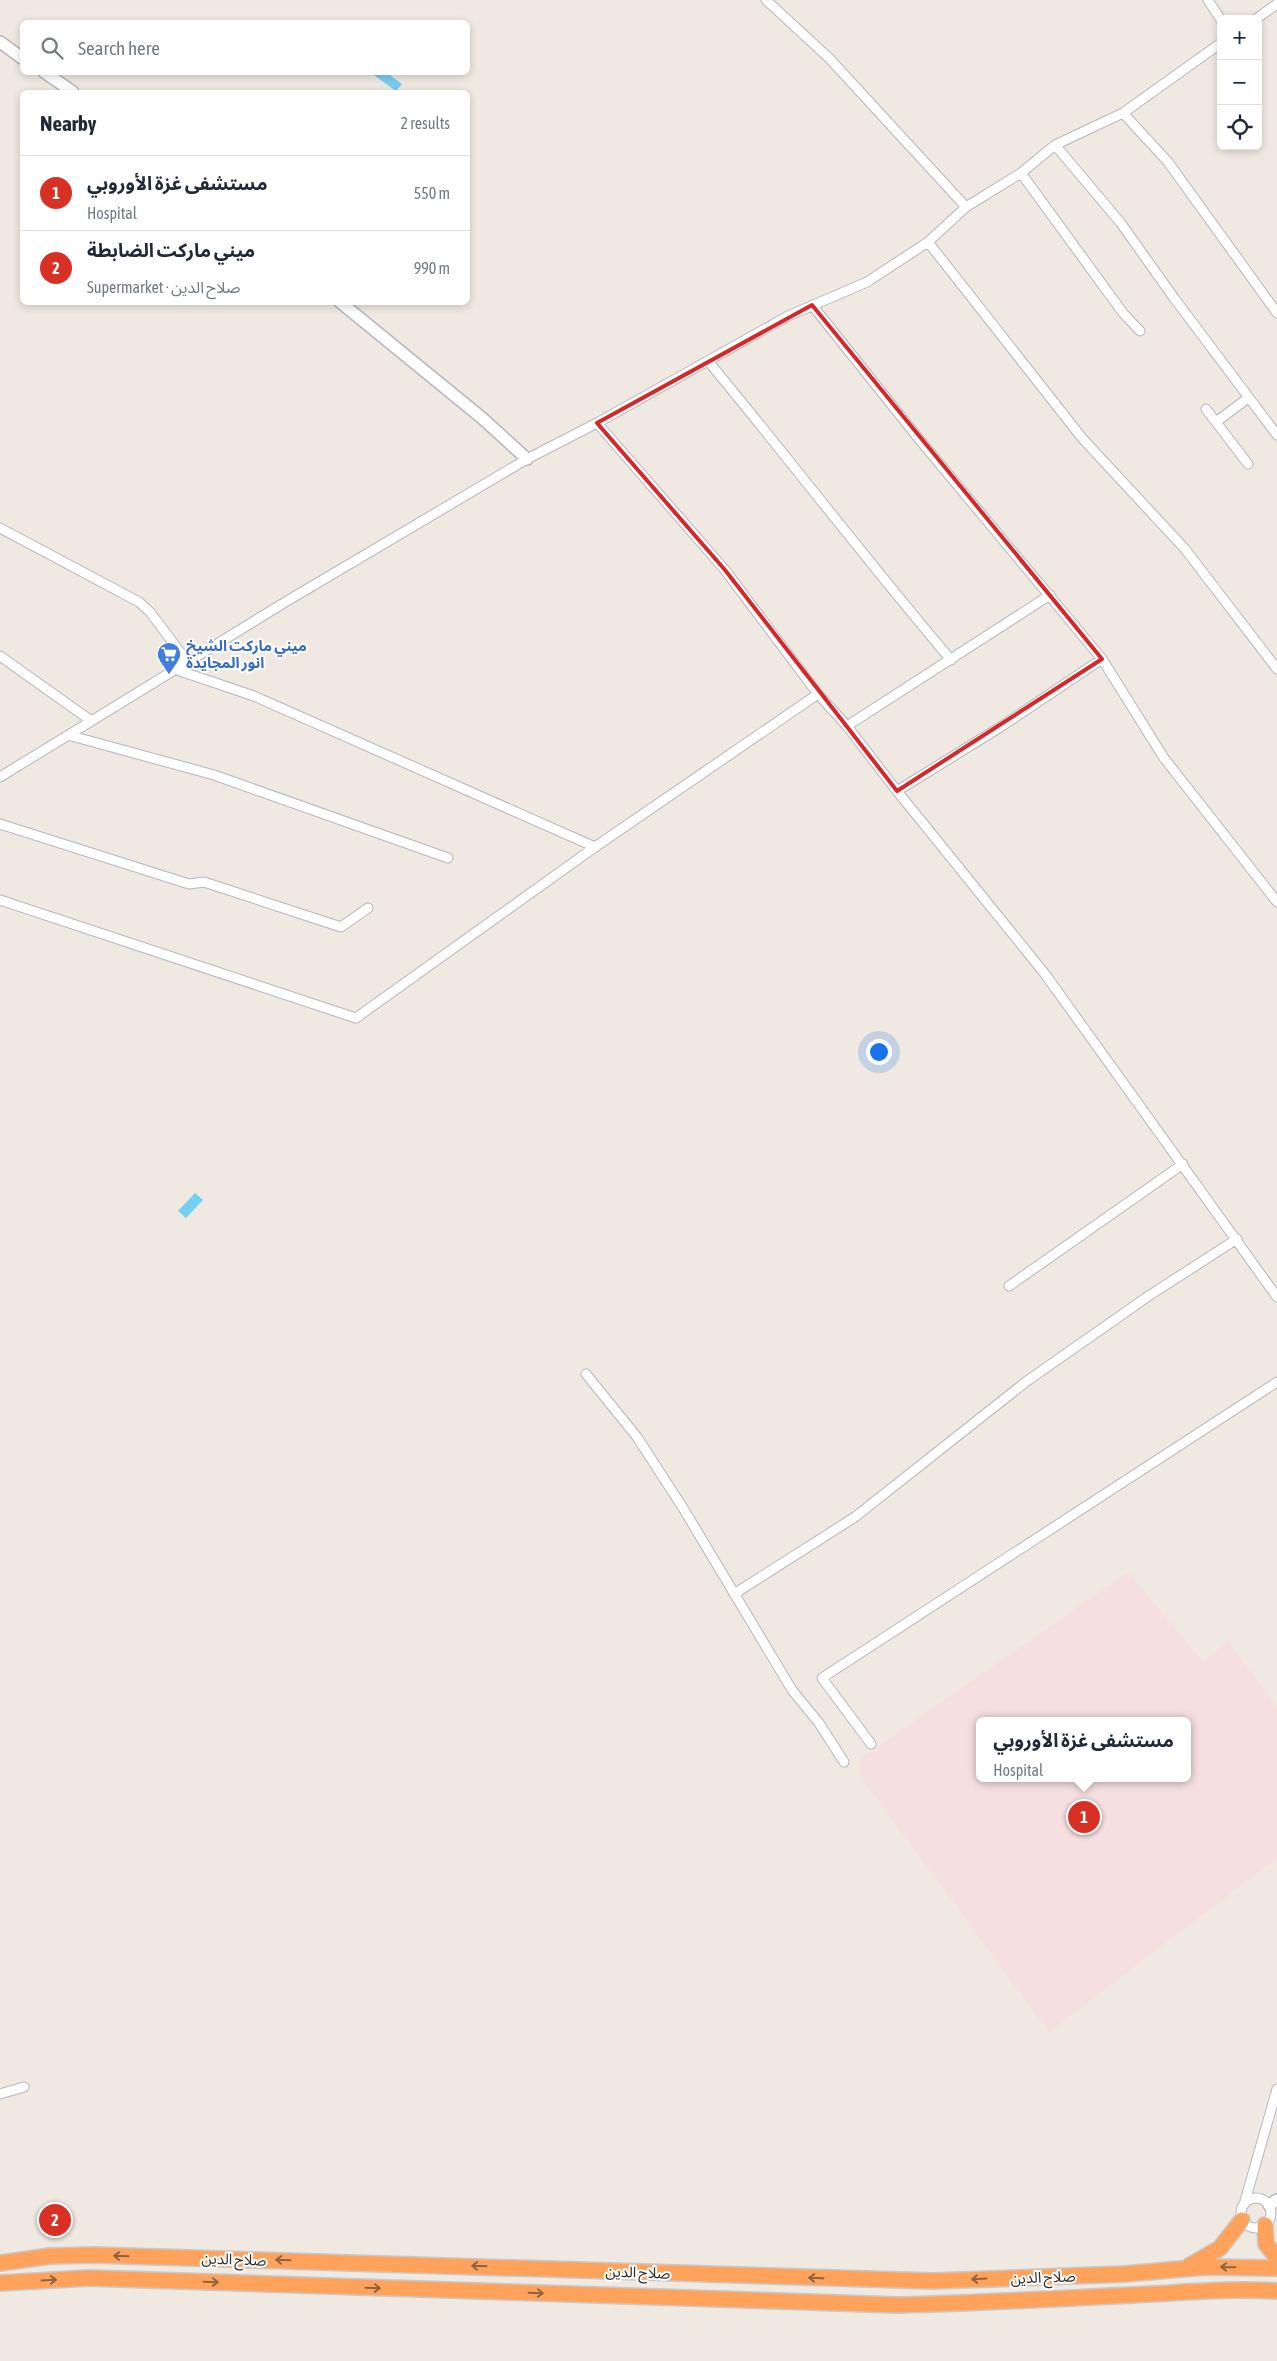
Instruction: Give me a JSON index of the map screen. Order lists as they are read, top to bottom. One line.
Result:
{"streets":{"highway":["صلاح الدين"]},"places":{"supermarket":["ميني ماركت الشيخ انور المجايدة"]},"page":{"map_buttons":["+","−"],"search":"Search here","heading":["Nearby","2 results"],"list":[{"mark":"1","name":"مستشفى غزة الأوروبي","note":"Hospital","value":"550 m"},{"mark":"2","name":"ميني ماركت الضابطة","note":"Supermarket · صلاح الدين","value":"990 m"}],"popup":["مستشفى غزة الأوروبي","Hospital"],"pins":["1","2"]}}
